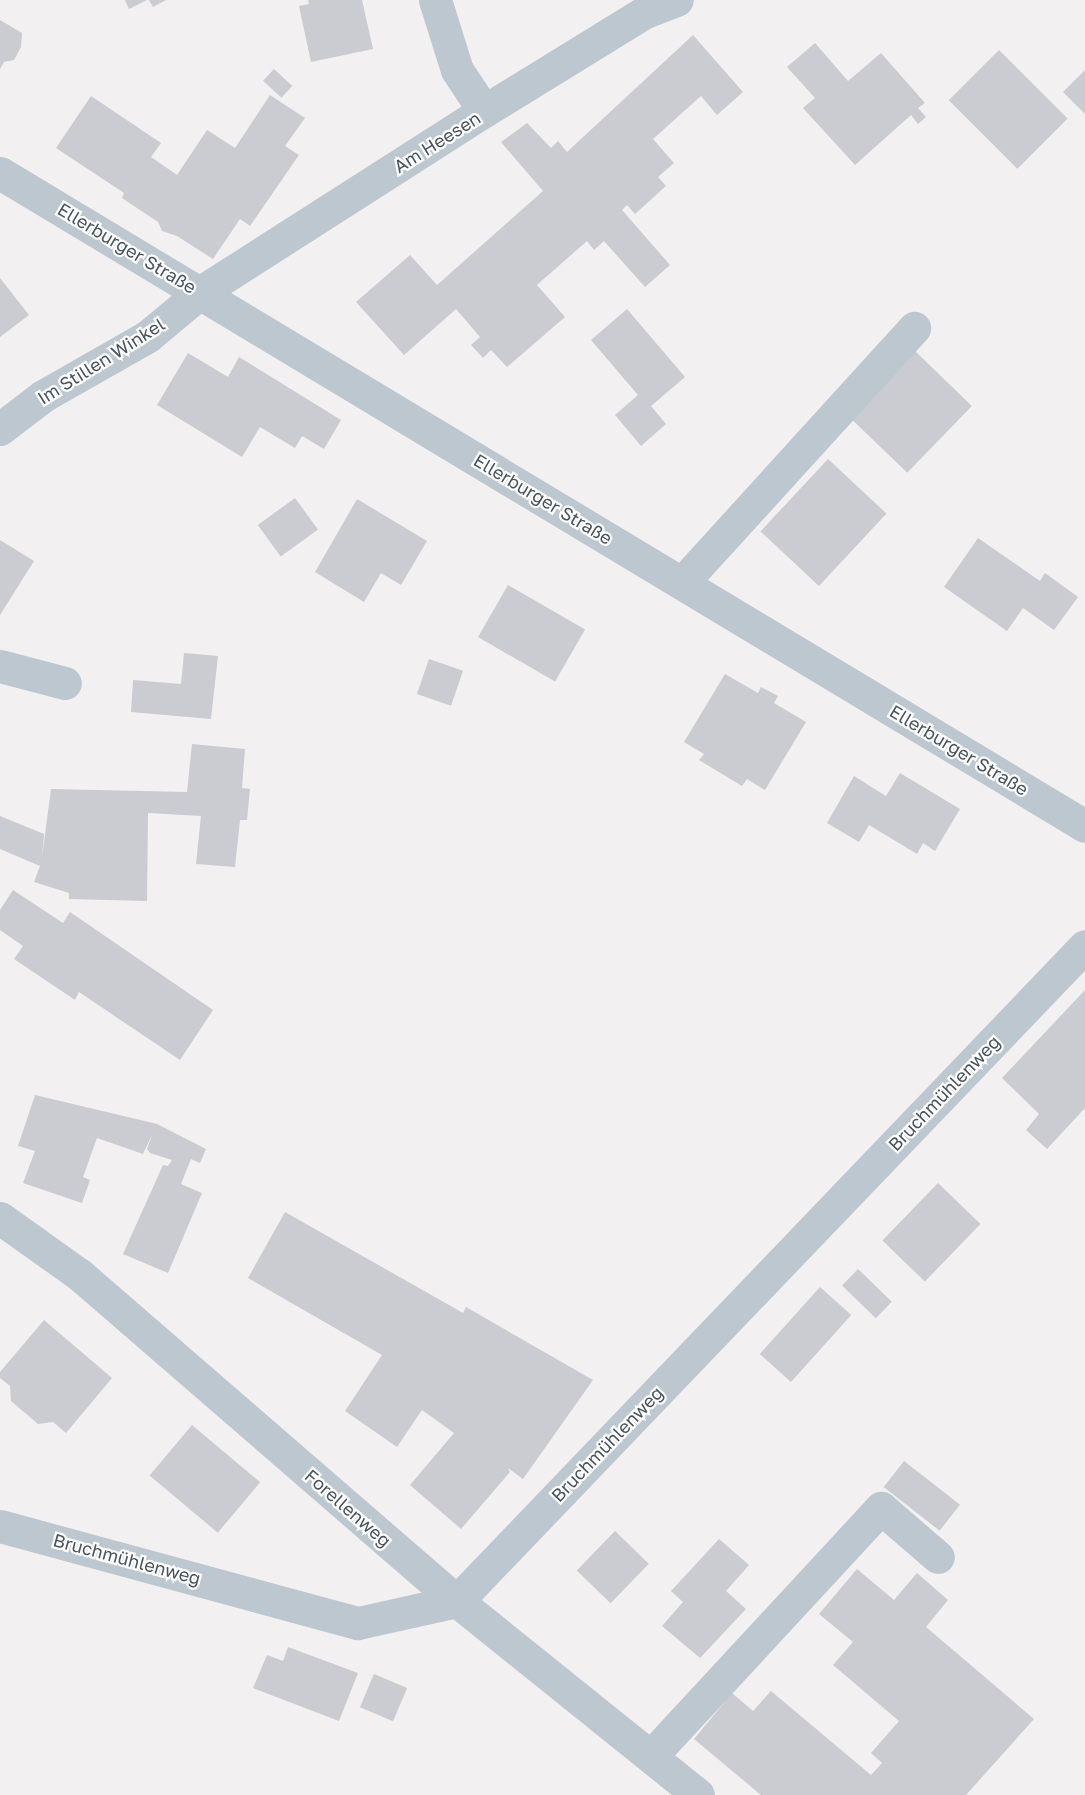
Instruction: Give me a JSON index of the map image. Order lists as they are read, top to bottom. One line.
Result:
{"streets":{"street":["Am Heesen","Ellerburger Straße","Im Stillen Winkel","Bruchmühlenweg","Forellenweg"]},"crossings":[["Am Heesen","Ellerburger Straße"],["Am Heesen","Im Stillen Winkel"],["Ellerburger Straße","Im Stillen Winkel"],["Bruchmühlenweg","Forellenweg"]]}
